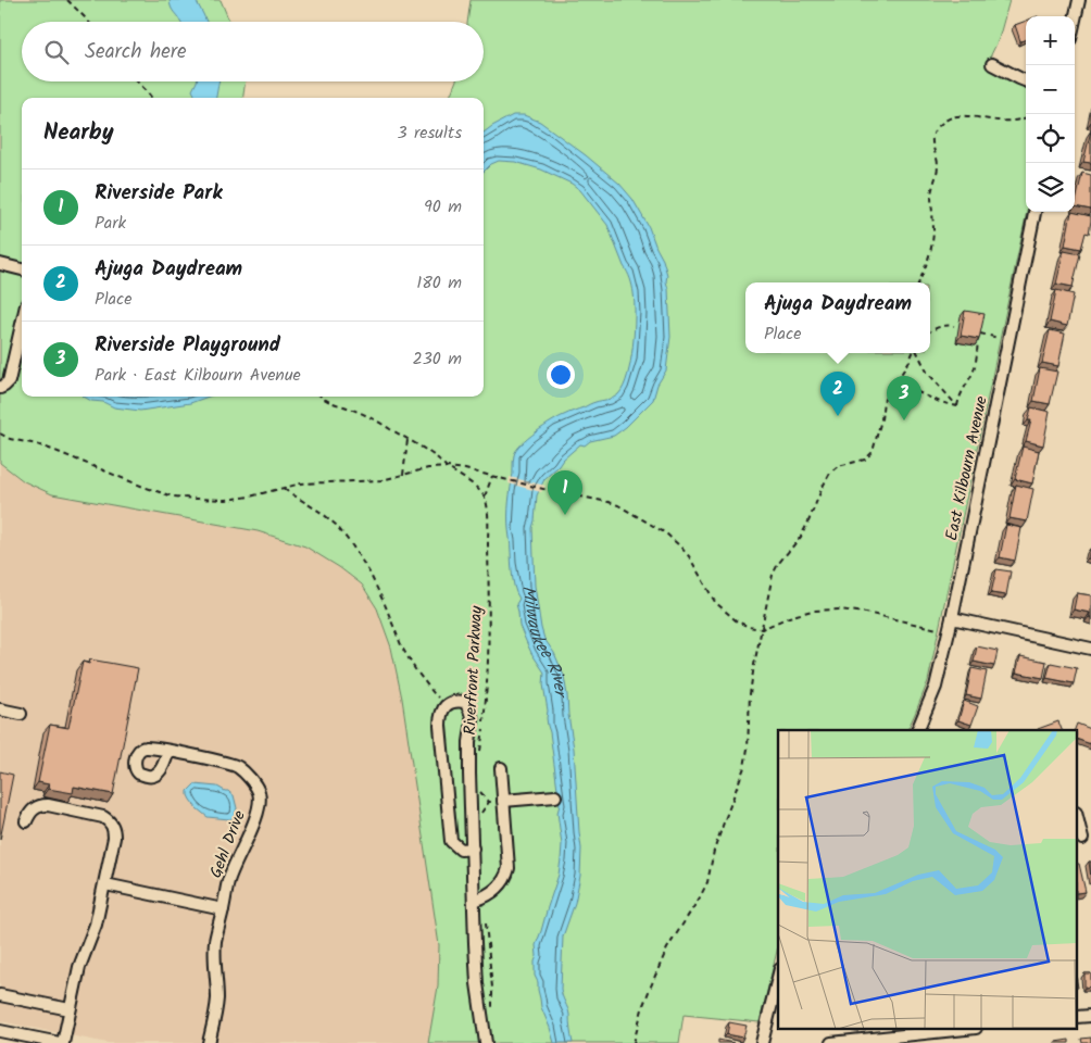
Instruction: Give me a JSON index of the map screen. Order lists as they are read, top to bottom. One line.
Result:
{"streets":{"street":["East Kilbourn Avenue","Gehl Drive"],"path":["Riverfront Parkway"]},"water":["Milwaukee River"],"page":{"map_buttons":["+","−"],"search":"Search here","heading":["Nearby","3 results"],"list":[{"mark":"1","name":"Riverside Park","note":"Park","value":"90 m"},{"mark":"2","name":"Ajuga Daydream","note":"Place","value":"180 m"},{"mark":"3","name":"Riverside Playground","note":"Park · East Kilbourn Avenue","value":"230 m"}],"popup":["Ajuga Daydream","Place"],"pins":["2","3","1"]}}
